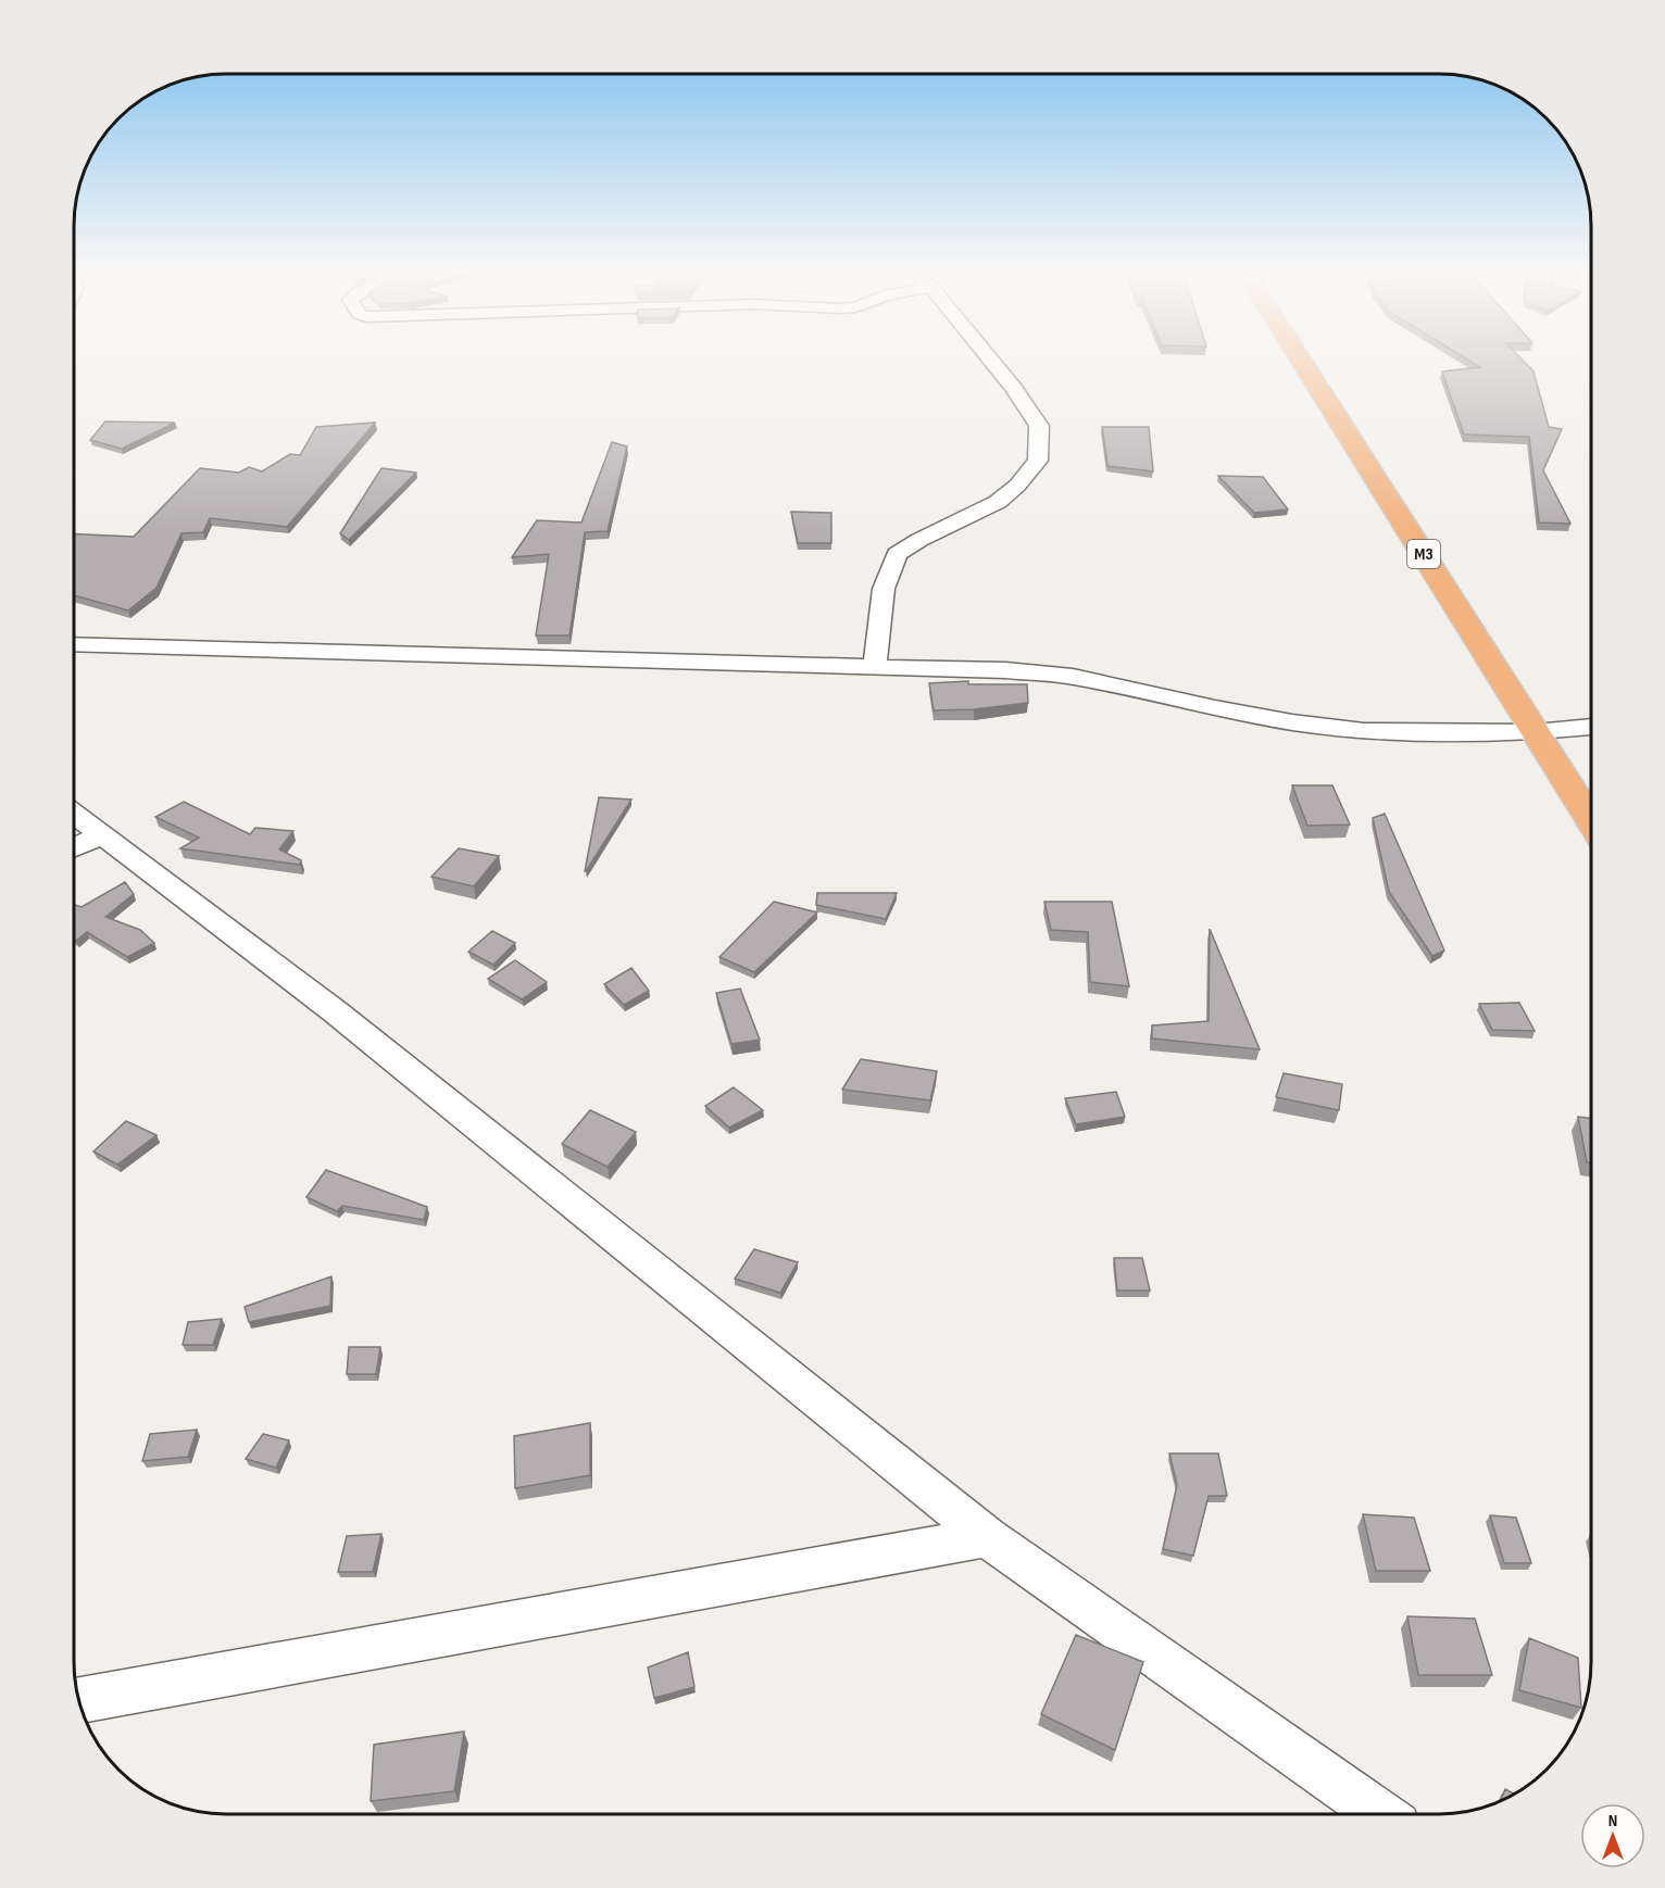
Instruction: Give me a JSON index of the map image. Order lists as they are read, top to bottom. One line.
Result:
{"streets":{"main road":["M3"]},"north":"top"}
